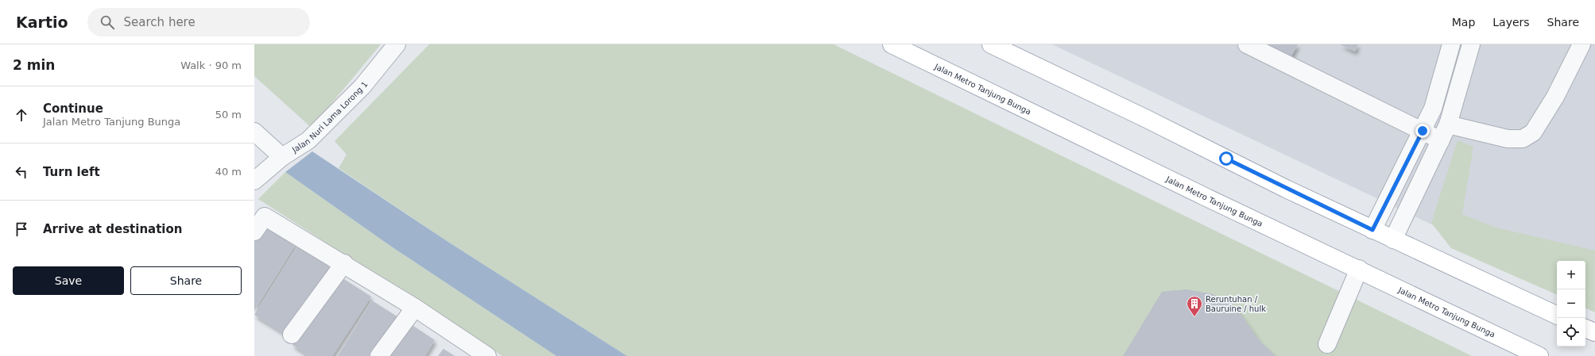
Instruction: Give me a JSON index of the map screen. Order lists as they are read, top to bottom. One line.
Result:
{"streets":{"main road":["Jalan Metro Tanjung Bunga"],"street":["Jalan Nuri Lama Lorong 1"]},"places":{"building":["Reruntuhan / Bauruine / hulk"]},"page":{"header":"Kartio","search":"Search here","nav":["Map","Layers","Share"],"heading":["2 min","Walk · 90 m"],"list":[["Continue","Jalan Metro Tanjung Bunga","50 m"],["Turn left","40 m"],"Arrive at destination"],"buttons":["Save","Share"],"map_buttons":["+","−"]}}
